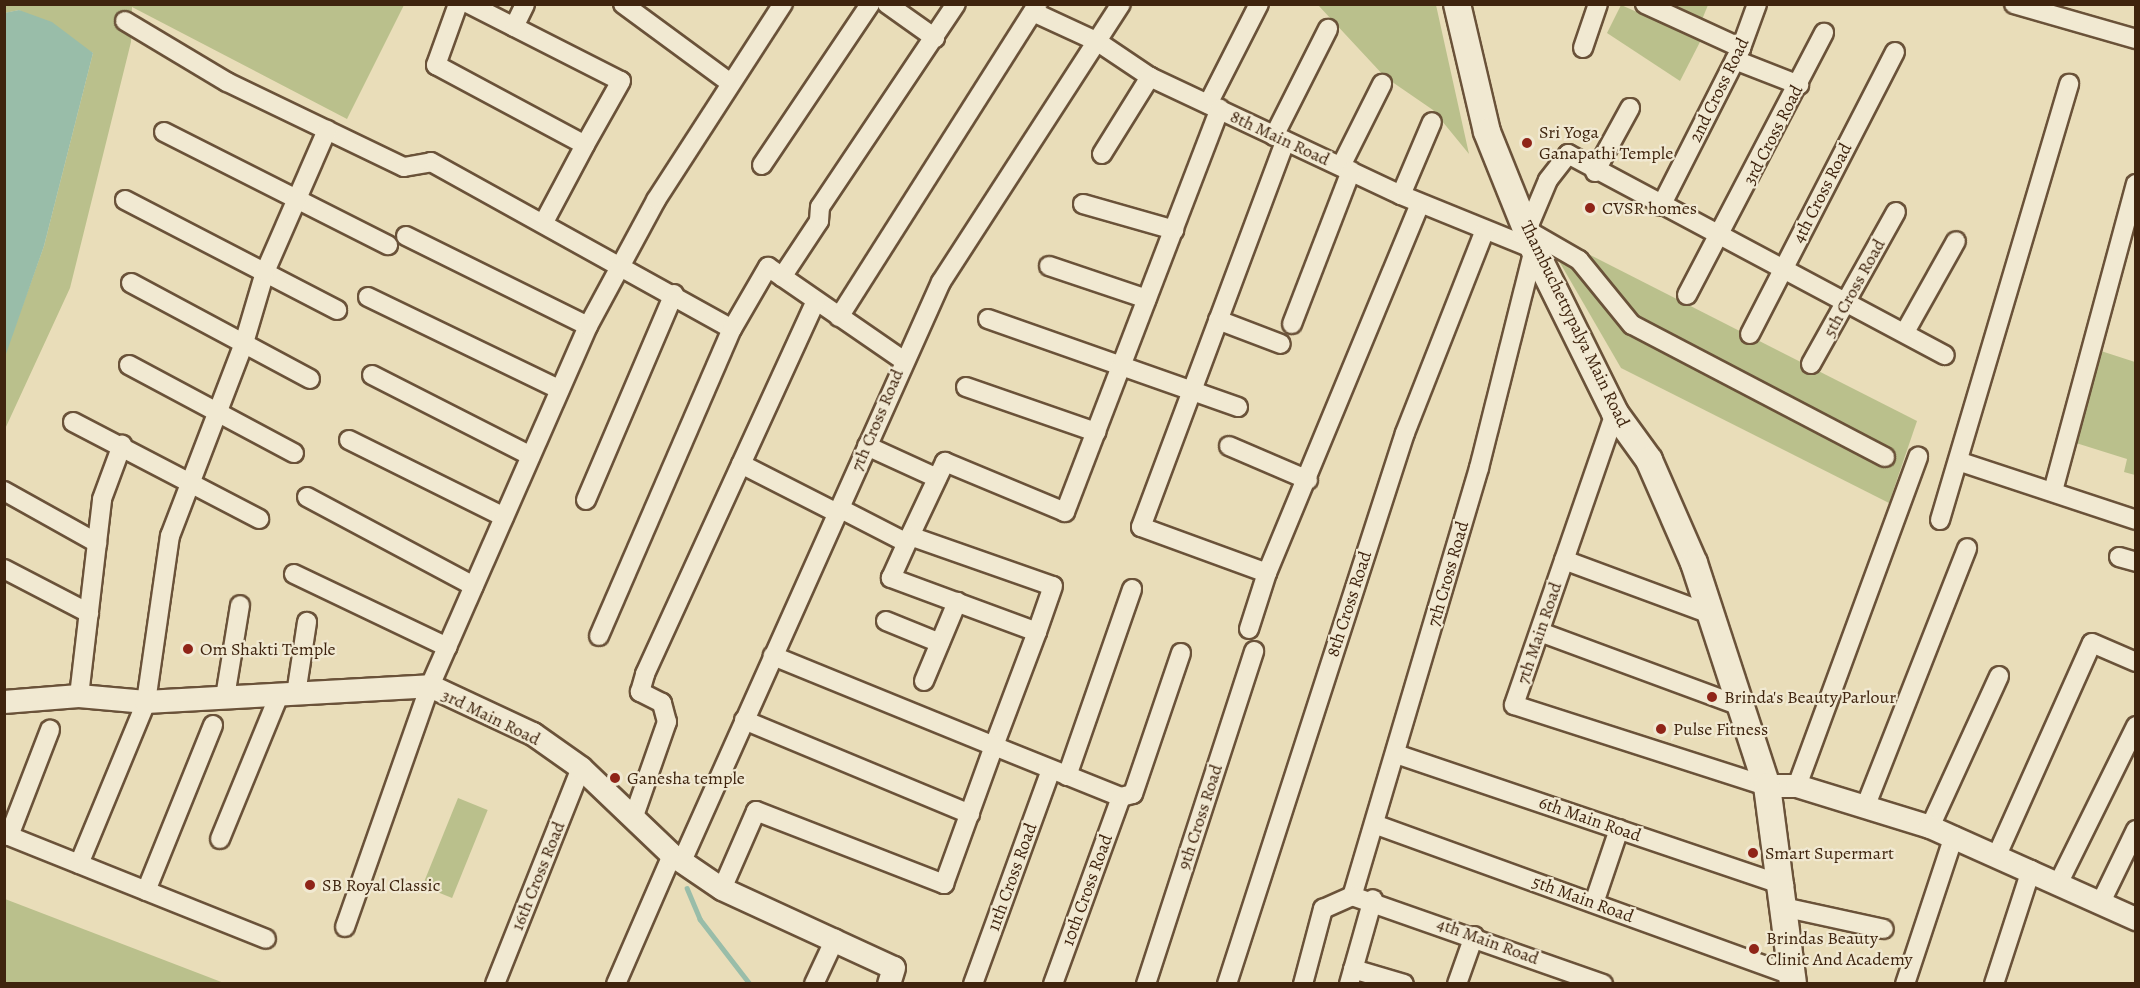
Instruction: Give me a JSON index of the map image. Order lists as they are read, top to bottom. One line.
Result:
{"streets":{"main road":["Thambuchettypalya Main Road"],"street":["2nd Cross Road","3rd Cross Road","8th Main Road","4th Cross Road","5th Cross Road","7th Cross Road","8th Cross Road","7th Main Road","3rd Main Road","9th Cross Road","6th Main Road","16th Cross Road","11th Cross Road","10th Cross Road","5th Main Road","4th Main Road"]},"crossings":[["8th Main Road","Thambuchettypalya Main Road"],["8th Main Road","7th Cross Road"],["8th Main Road","8th Cross Road"],["Thambuchettypalya Main Road","7th Cross Road"],["Thambuchettypalya Main Road","7th Main Road"],["Thambuchettypalya Main Road","6th Main Road"],["Thambuchettypalya Main Road","5th Main Road"],["7th Cross Road","3rd Main Road"],["7th Cross Road","6th Main Road"],["7th Cross Road","5th Main Road"],["3rd Main Road","16th Cross Road"]],"places":["Sri Yoga Ganapathi Temple","CVSR homes","Om Shakti Temple","Brinda's Beauty Parlour","Pulse Fitness","Ganesha temple","Smart Supermart","SB Royal Classic","Brindas Beauty Clinic And Academy"]}
